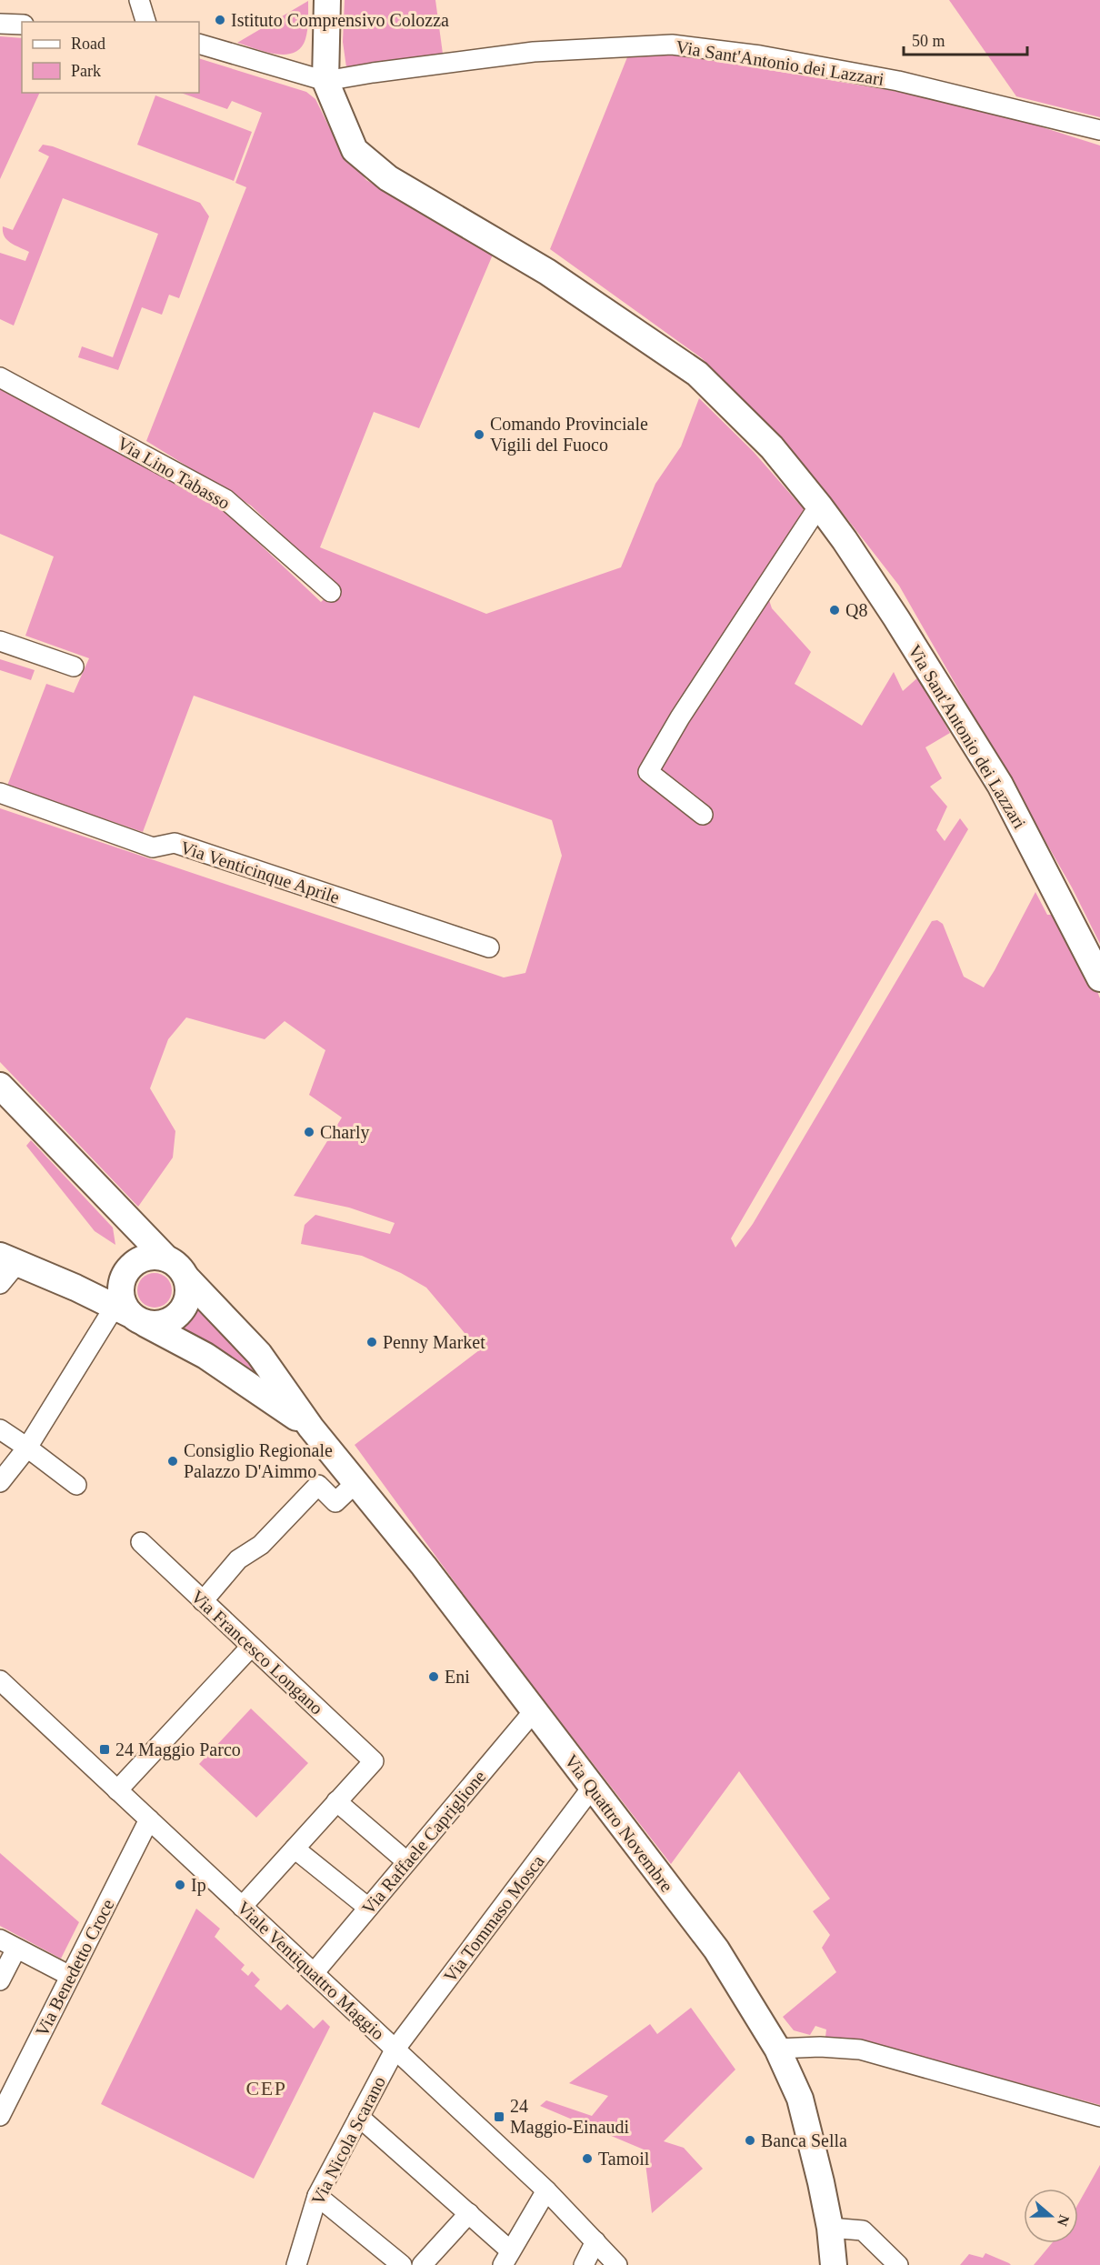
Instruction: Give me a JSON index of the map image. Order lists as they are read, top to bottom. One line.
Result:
{"streets":{"main road":["Via Sant'Antonio dei Lazzari","Via Quattro Novembre"],"street":["Via Lino Tabasso","Via Venticinque Aprile","Via Francesco Longano","Via Raffaele Capriglione","Via Tommaso Mosca","Via Benedetto Croce","Viale Ventiquattro Maggio","Via Nicola Scarano"]},"crossings":[["Via Quattro Novembre","Via Raffaele Capriglione"],["Via Quattro Novembre","Via Tommaso Mosca"],["Via Raffaele Capriglione","Viale Ventiquattro Maggio"],["Via Tommaso Mosca","Viale Ventiquattro Maggio"],["Via Tommaso Mosca","Via Nicola Scarano"],["Via Benedetto Croce","Viale Ventiquattro Maggio"],["Viale Ventiquattro Maggio","Via Nicola Scarano"]],"districts":["CEP"],"places":{"other":["Istituto Comprensivo Colozza","Comando Provinciale Vigili del Fuoco","Q8","Charly","Penny Market","Consiglio Regionale Palazzo D'Aimmo","Eni","Ip","Banca Sella","Tamoil"],"transit":["24 Maggio Parco","24 Maggio-Einaudi"]},"legend":["Road","Park"],"scale_bar":"50 m","north":"right"}
